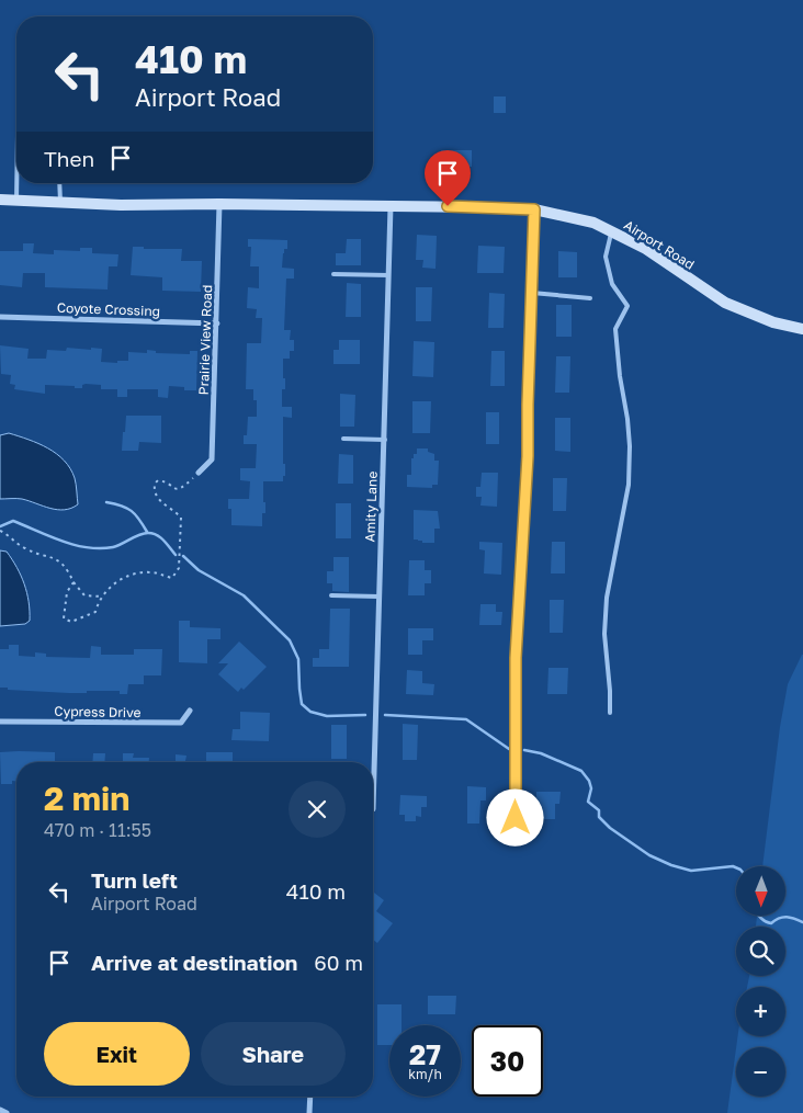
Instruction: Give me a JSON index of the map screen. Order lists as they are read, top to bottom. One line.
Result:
{"streets":{"street":["Airport Road","Coyote Crossing","Prairie View Road","Amity Lane","Cypress Drive"]},"crossings":[["Airport Road","Prairie View Road"],["Airport Road","Amity Lane"],["Coyote Crossing","Prairie View Road"]],"north":"bottom","page":{"turn":["410 m","Airport Road"],"then":"Then","heading":["2 min","470 m · 11:55"],"list":[{"name":"Turn left","note":"Airport Road","value":"410 m"},{"name":"Arrive at destination","value":"60 m"}],"map_buttons":["+","−"],"buttons":["Exit","Share"],"speed":"27 km/h","limit":"30"}}
